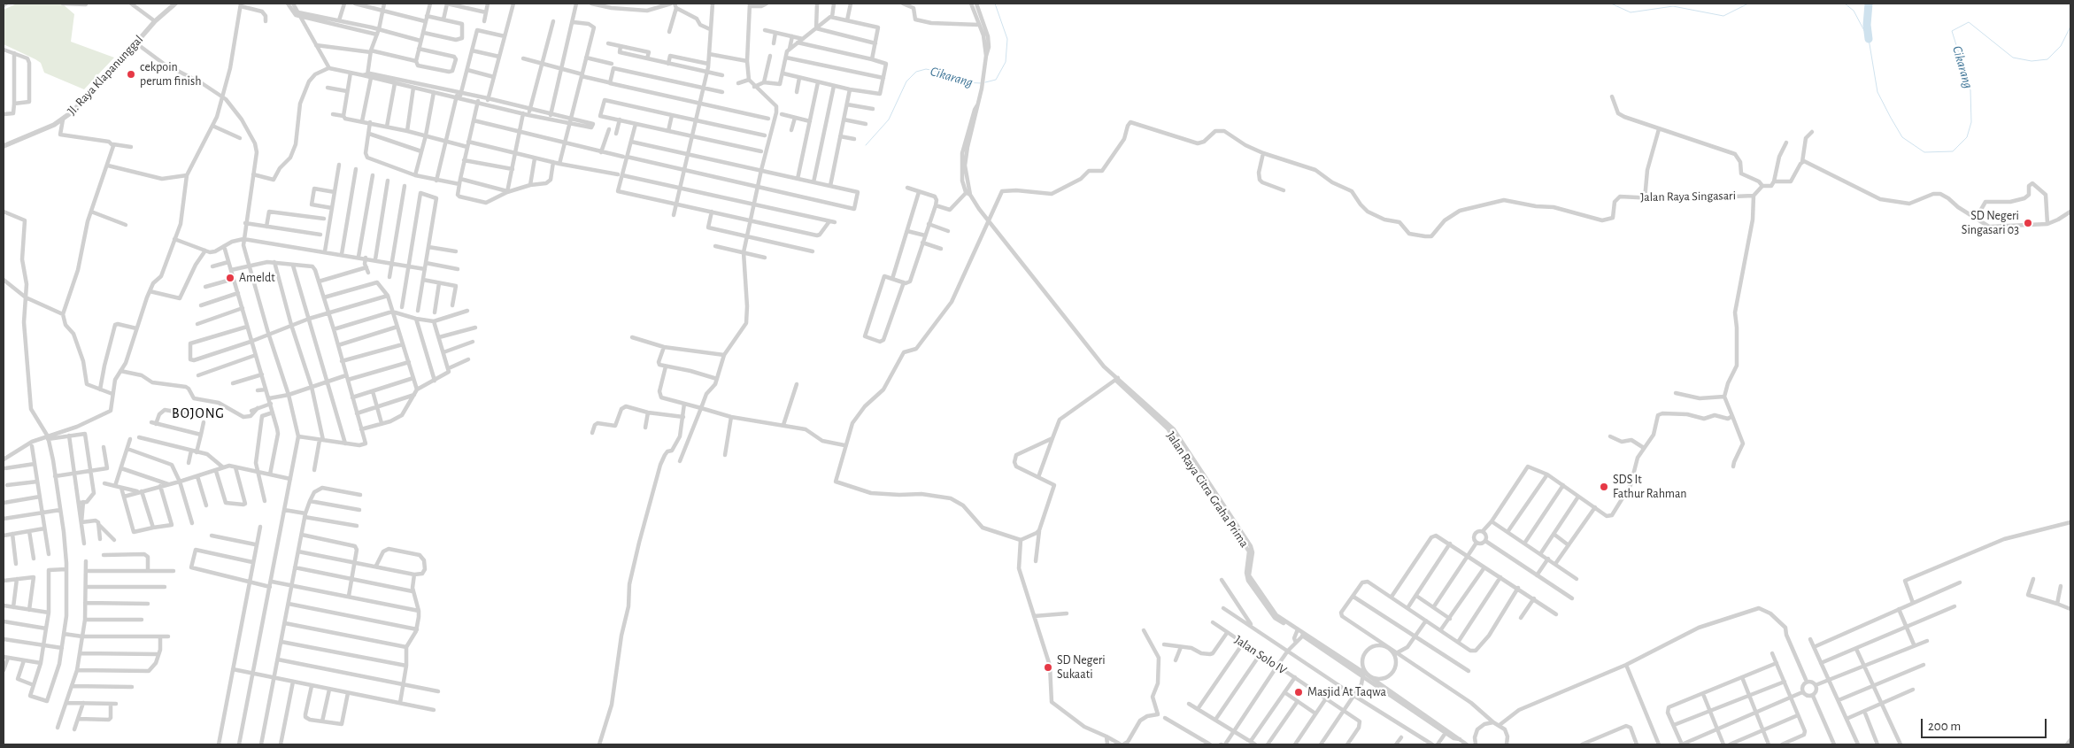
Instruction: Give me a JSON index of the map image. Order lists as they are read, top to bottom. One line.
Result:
{"streets":{"street":["Jl. Raya Klapanunggal","Jalan Raya Singasari","Jalan Raya Citra Graha Prima","Jalan Solo IV"]},"crossings":[["Jalan Raya Singasari","Jalan Raya Citra Graha Prima"]],"districts":["BOJONG"],"water":["Cikarang"],"places":["cekpoin perum finish","SD Negeri Singasari 03","Ameldt","SDS It Fathur Rahman","SD Negeri Sukaati","Masjid At Taqwa"],"scale_bar":"200 m"}
